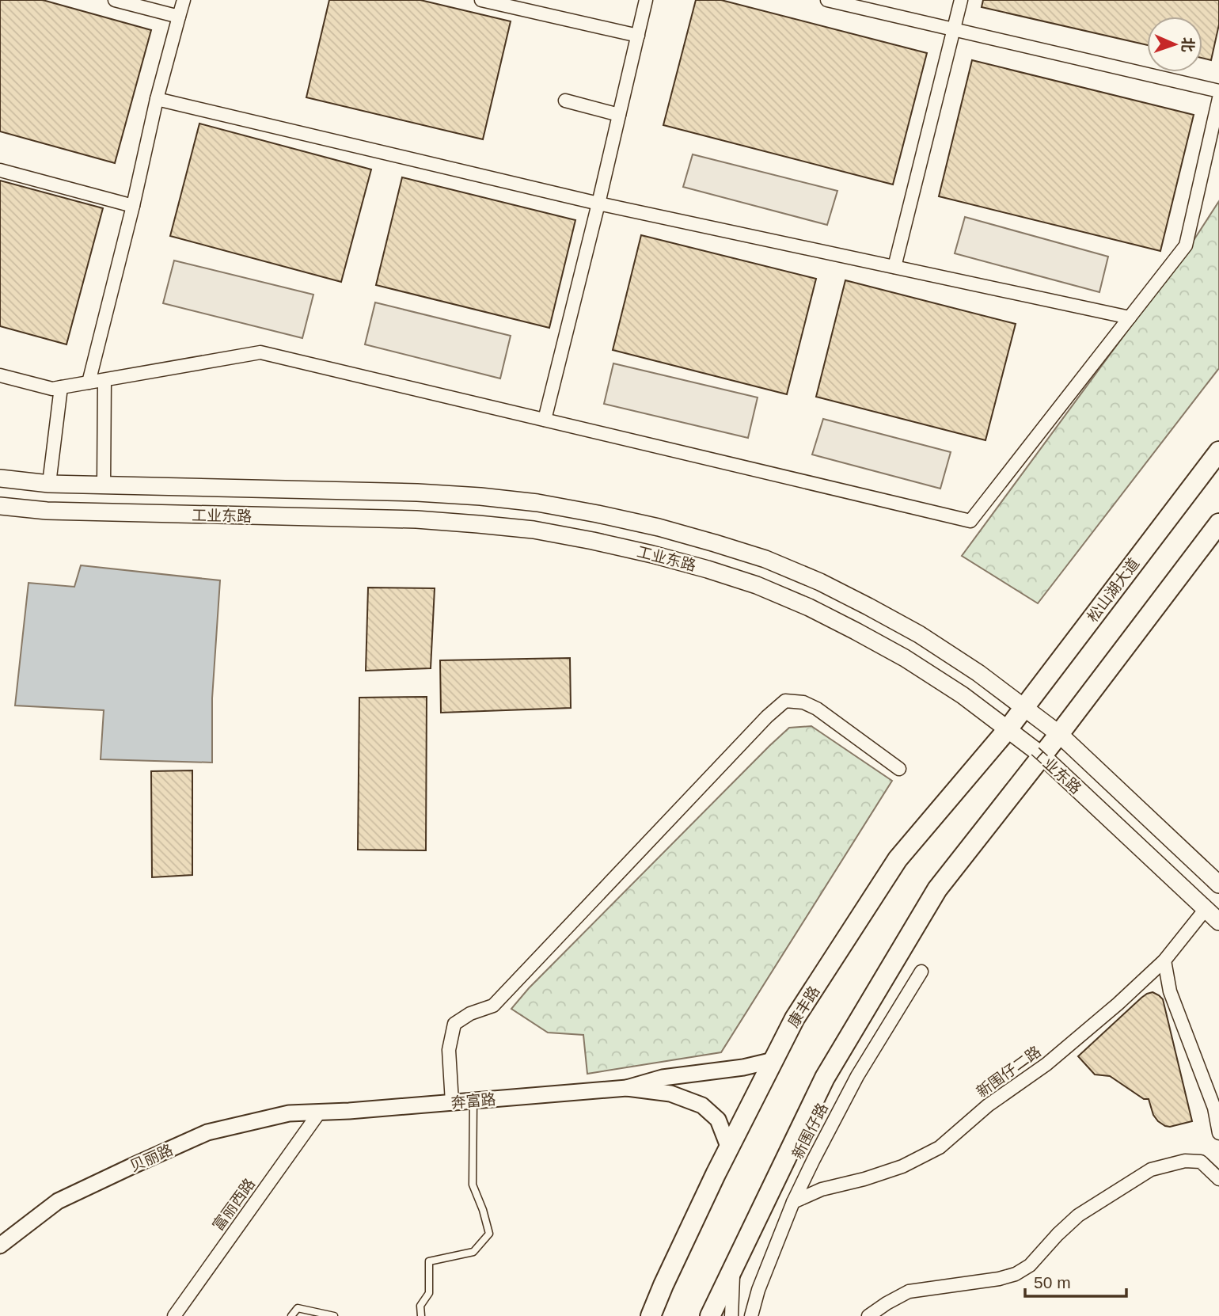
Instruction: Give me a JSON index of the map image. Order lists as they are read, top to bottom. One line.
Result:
{"streets":{"main road":["工业东路","松山湖大道","康丰路"],"street":["新围仔二路","奔富路","新围仔路","贝丽路","富丽西路"]},"crossings":[["工业东路","松山湖大道"],["工业东路","康丰路"],["工业东路","新围仔二路"],["松山湖大道","康丰路"],["新围仔二路","新围仔路"],["奔富路","贝丽路"],["奔富路","富丽西路"],["贝丽路","富丽西路"]],"scale_bar":"50 m","north":"right"}
